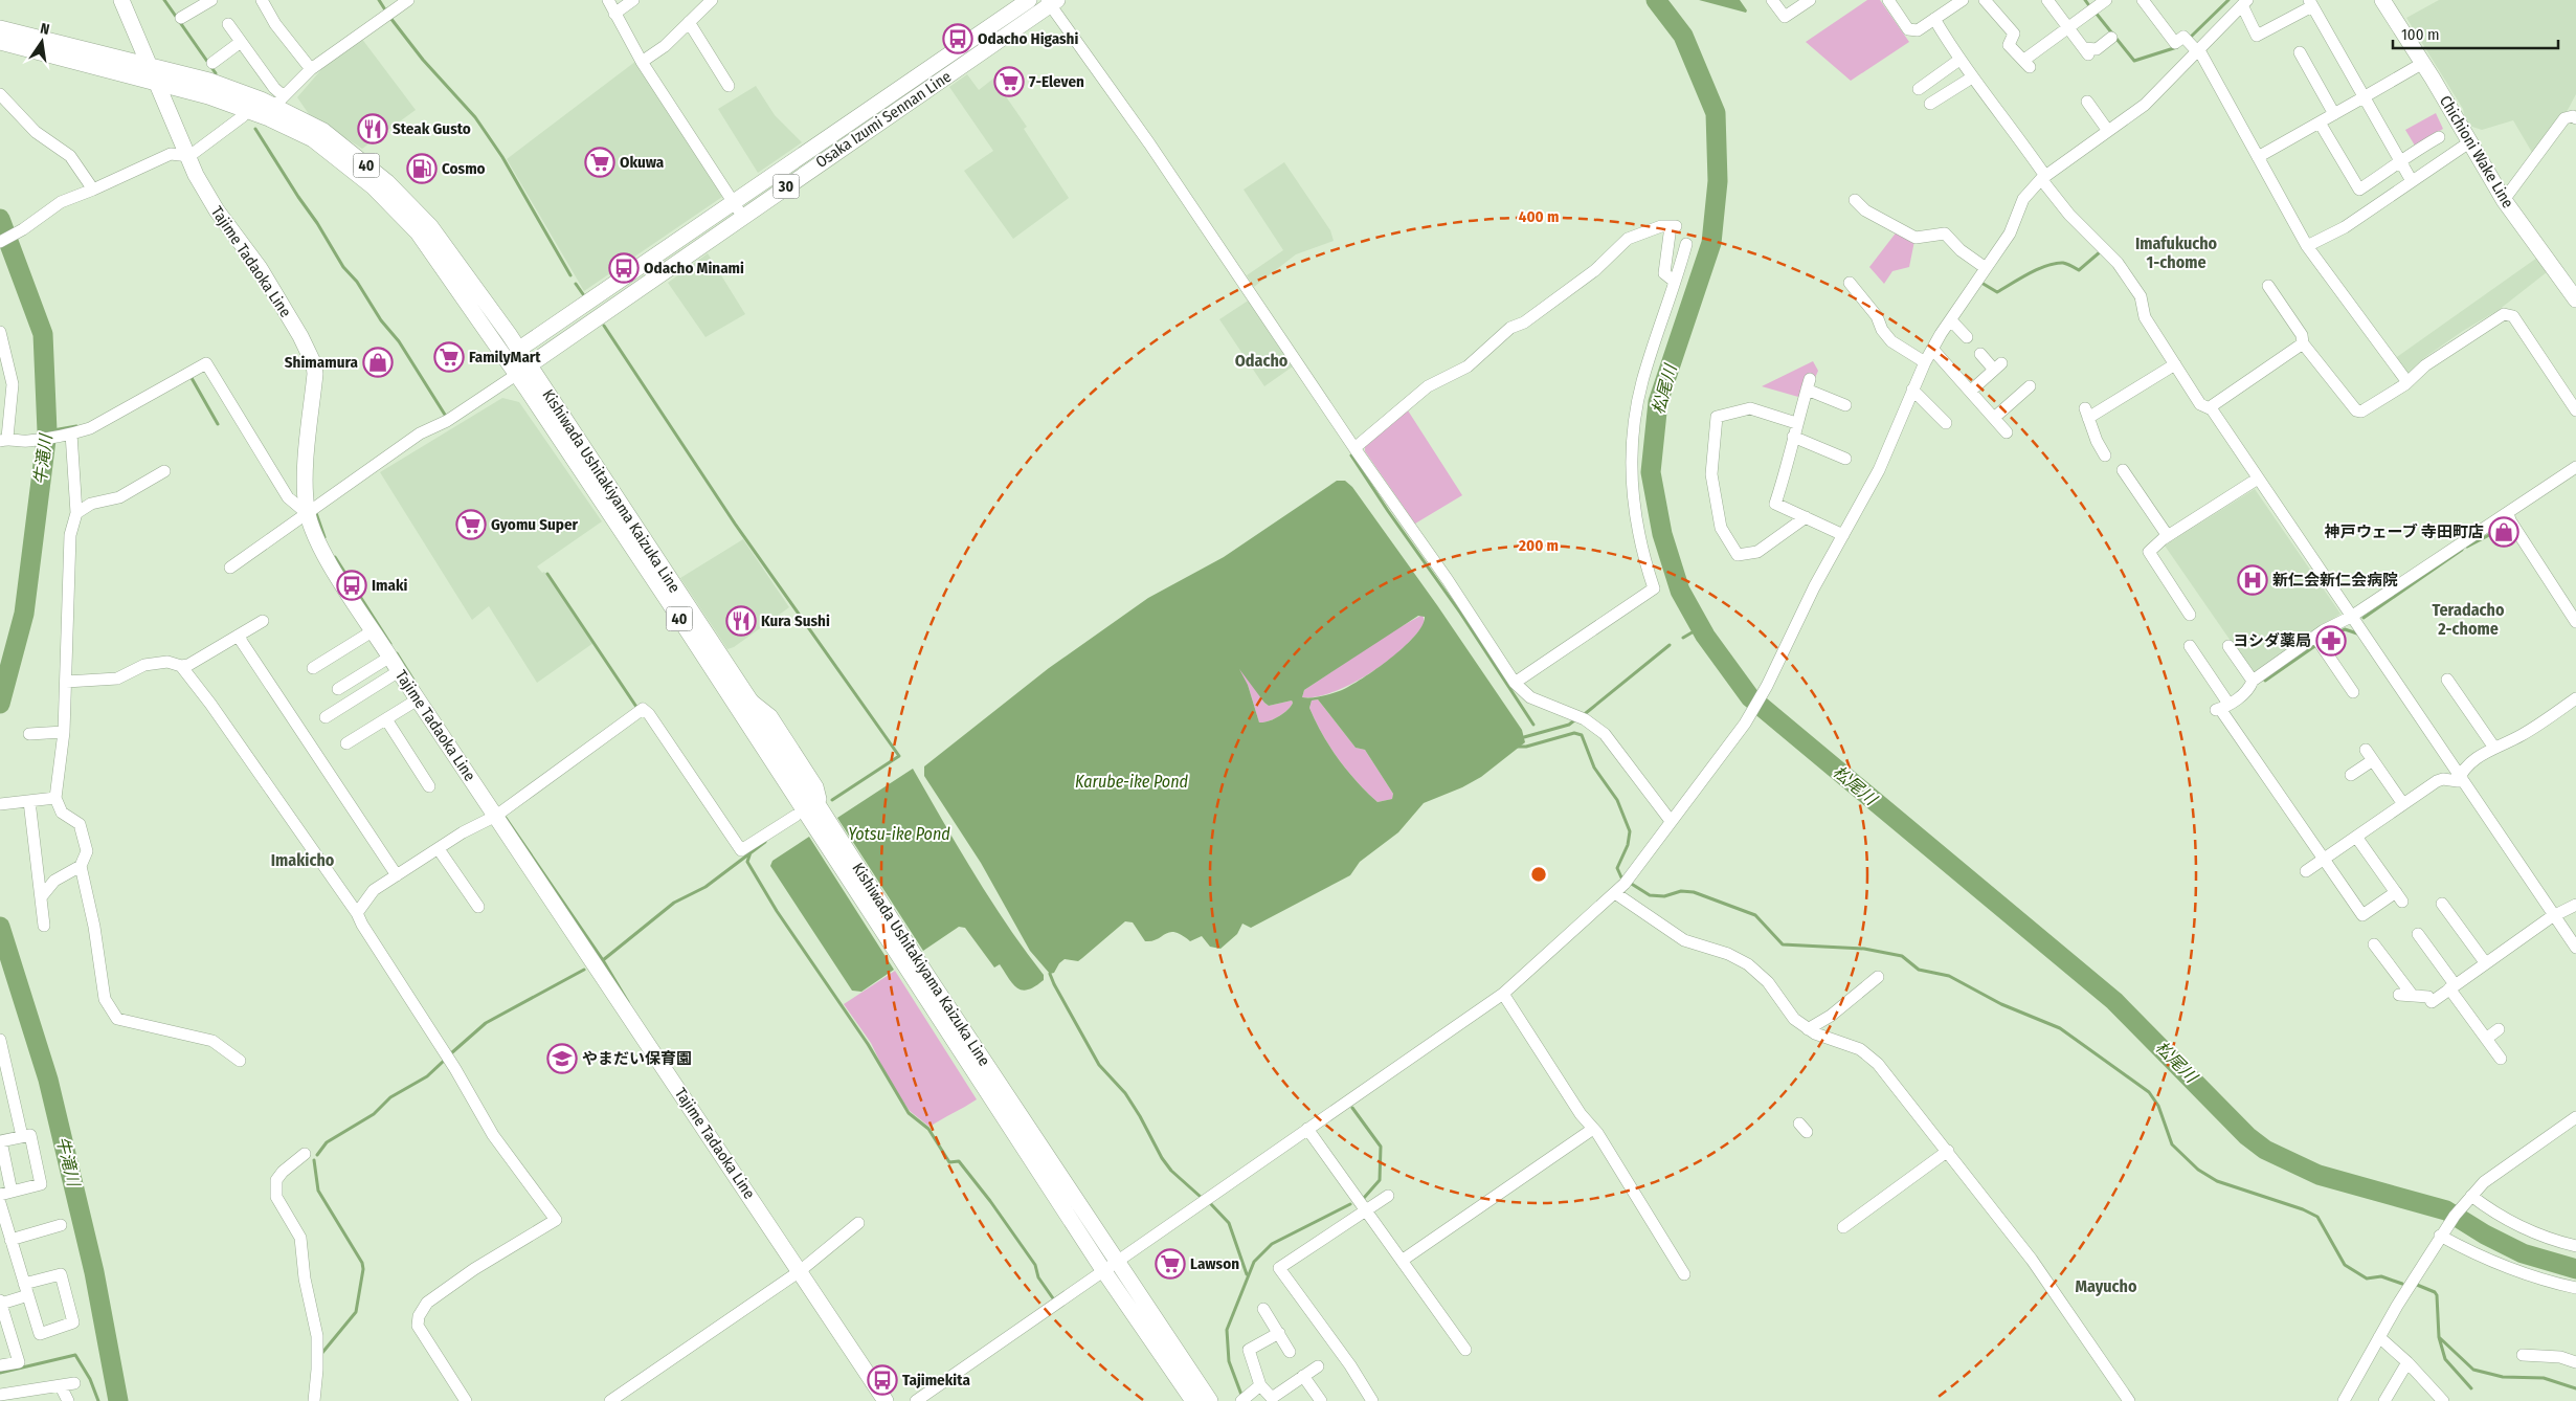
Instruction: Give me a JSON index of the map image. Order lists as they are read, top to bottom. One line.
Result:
{"streets":{"main road":["Osaka Izumi Sennan Line","Chichioni Wake Line","40","30","Tajime Tadaoka Line","Kishiwada Ushitakiyama Kaizuka Line"]},"crossings":[["Osaka Izumi Sennan Line","Kishiwada Ushitakiyama Kaizuka Line"],["Tajime Tadaoka Line","Kishiwada Ushitakiyama Kaizuka Line"]],"districts":["Imafukucho 1-chome","Odacho","Teradacho 2-chome","Imakicho","Mayucho"],"water":["松尾川","牛滝川","Karube-ike Pond","Yotsu-ike Pond"],"places":{"bus stop":["Odacho Higashi","Odacho Minami","Imaki","Tajimekita"],"supermarket":["7-Eleven","Okuwa","FamilyMart","Gyomu Super","Lawson"],"restaurant":["Steak Gusto","Kura Sushi"],"fuel station":["Cosmo"],"shop":["Shimamura","神戸ウェーブ 寺田町店"],"hospital":["新仁会新仁会病院"],"pharmacy":["ヨシダ薬局"],"school or university":["やまだい保育園"]},"scale_bar":"100 m","north":"top","rings":["400 m","200 m"]}
